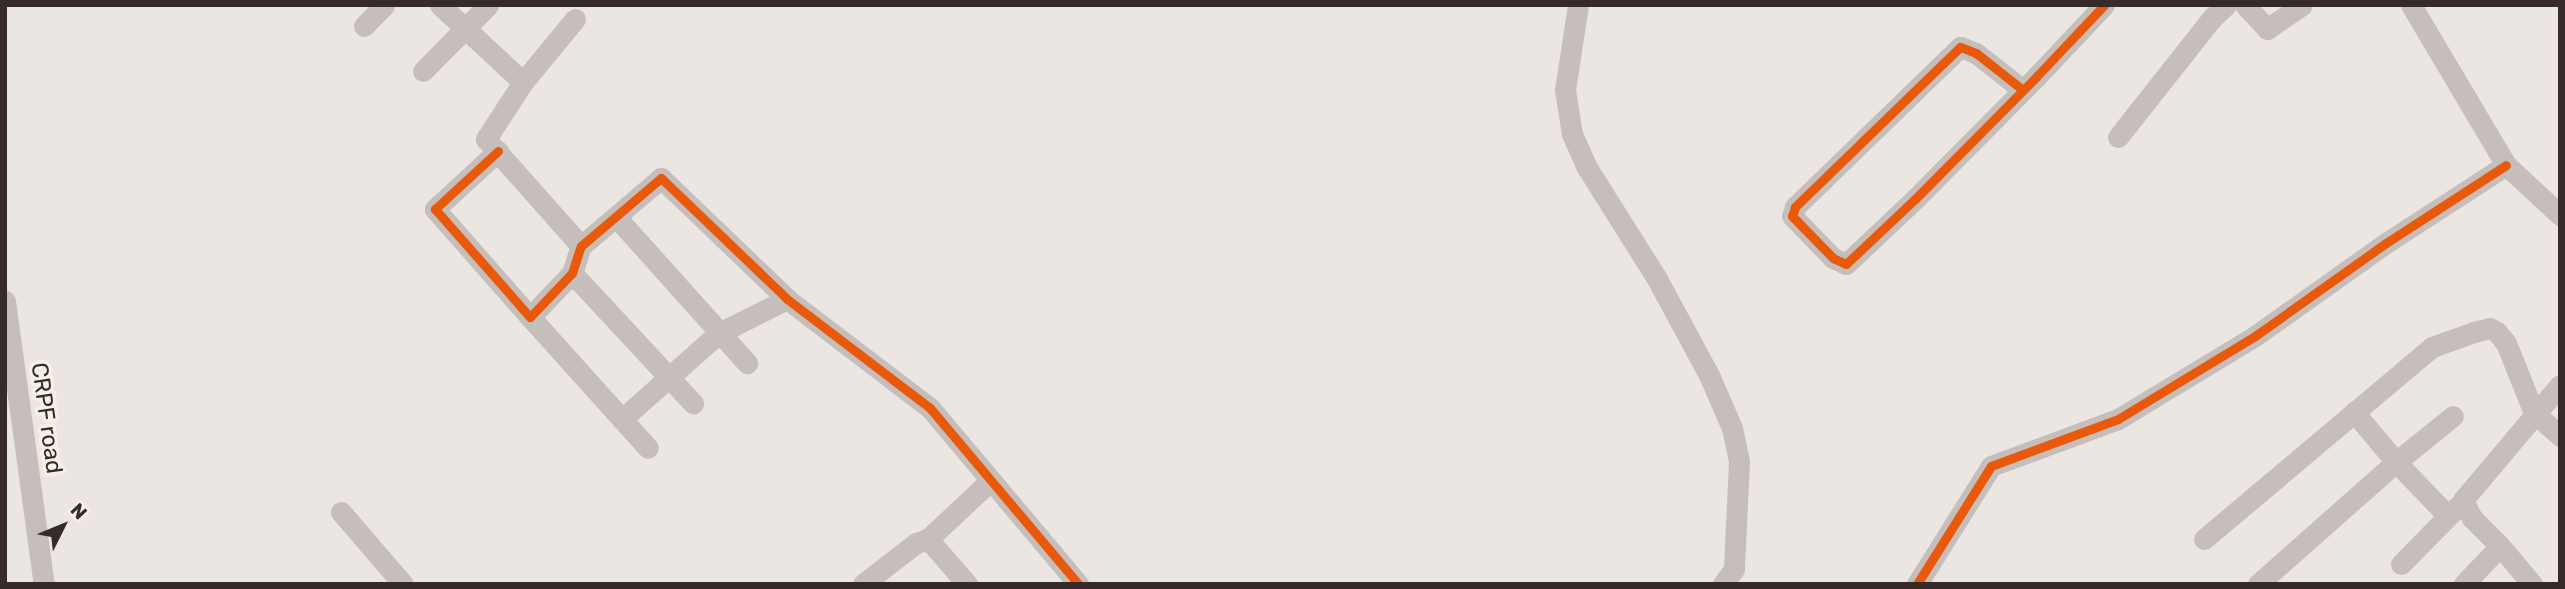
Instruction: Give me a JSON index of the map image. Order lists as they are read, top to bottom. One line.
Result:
{"streets":{"street":["CRPF road"]},"north":"top right"}
